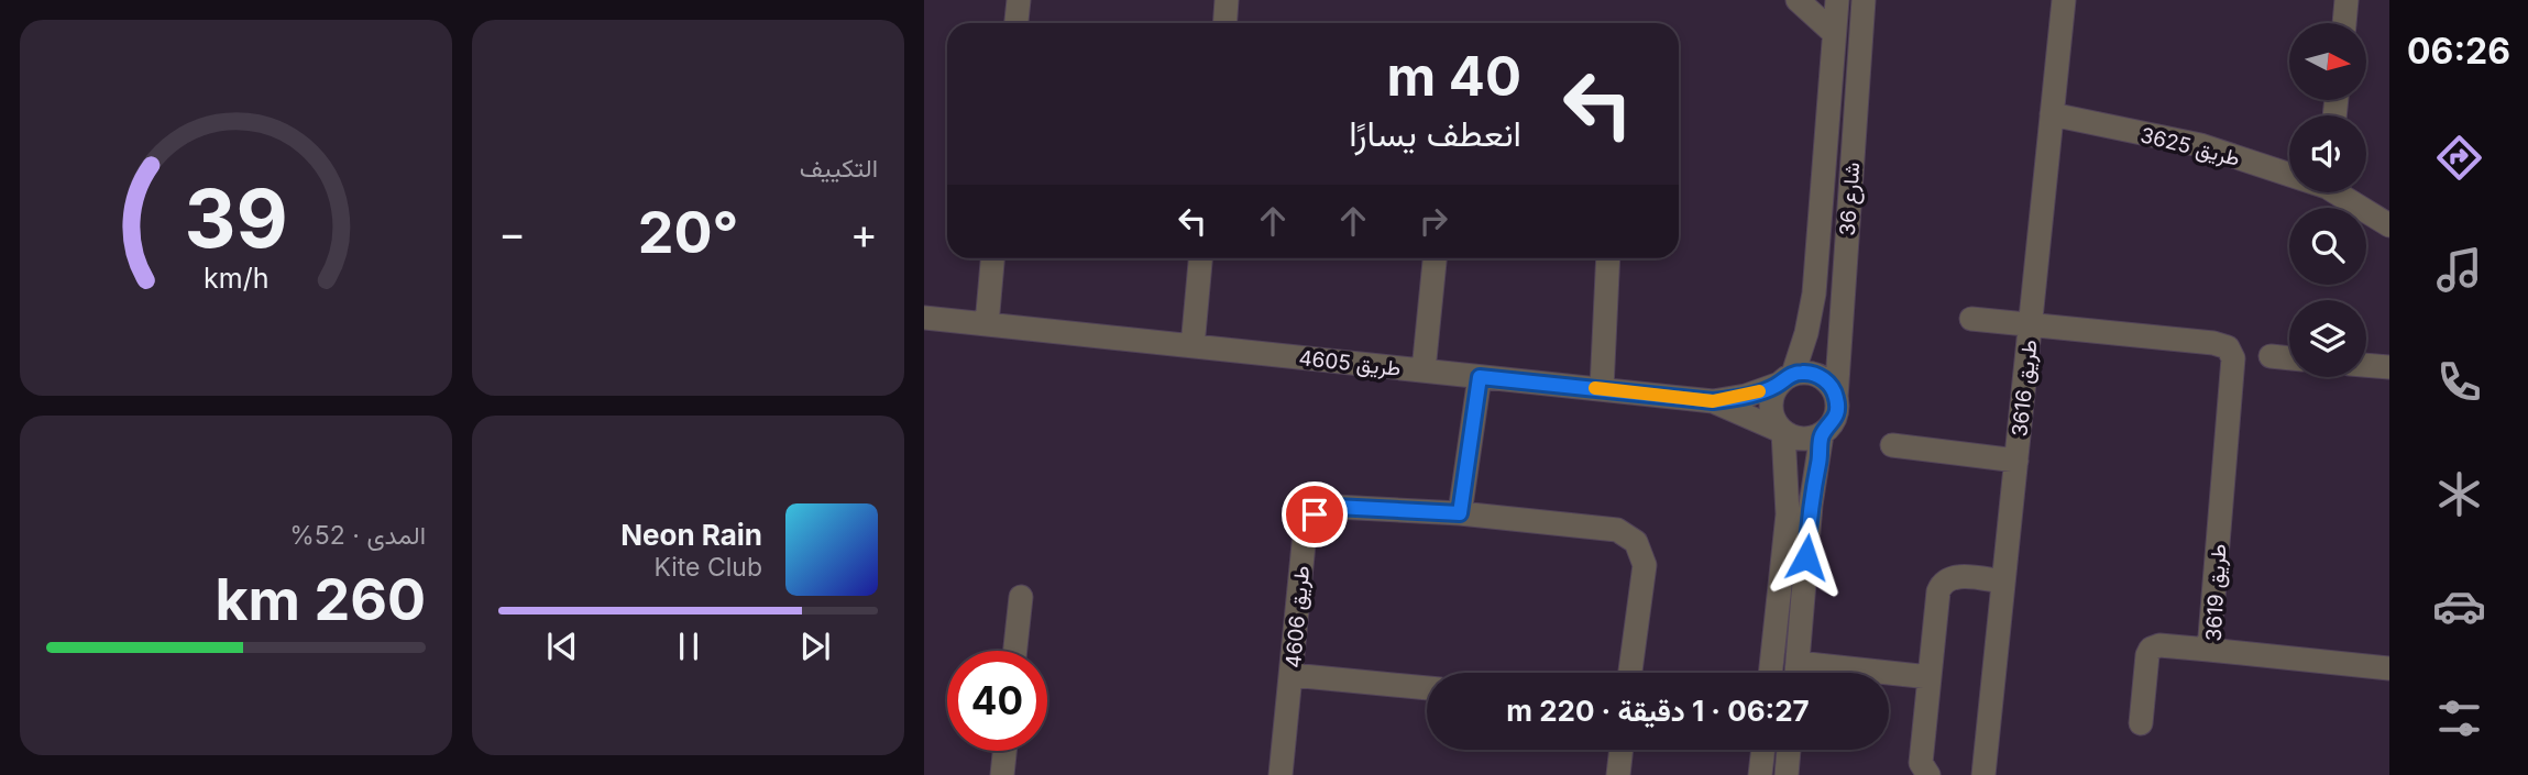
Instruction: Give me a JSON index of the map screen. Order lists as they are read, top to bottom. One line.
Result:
{"streets":{"street":["طريق 3625","شارع 36","طريق 4605","طريق 3616","طريق 3619","طريق 4606"]},"crossings":[["طريق 3625","طريق 3616"],["شارع 36","طريق 4605"],["طريق 3616","طريق 3619"]],"north":"right","page":{"tabs":"06:26","tile":["التكييف",["المدى · 52%","260 km"]],"turn":["40 m","انعطف يسارًا"],"heat":["−","20°","+"],"song":["Neon Rain","Kite Club"],"limit":"40","trip":"06:27 · 1 دقيقة · 220 m","gauge":["39","km/h"]}}
